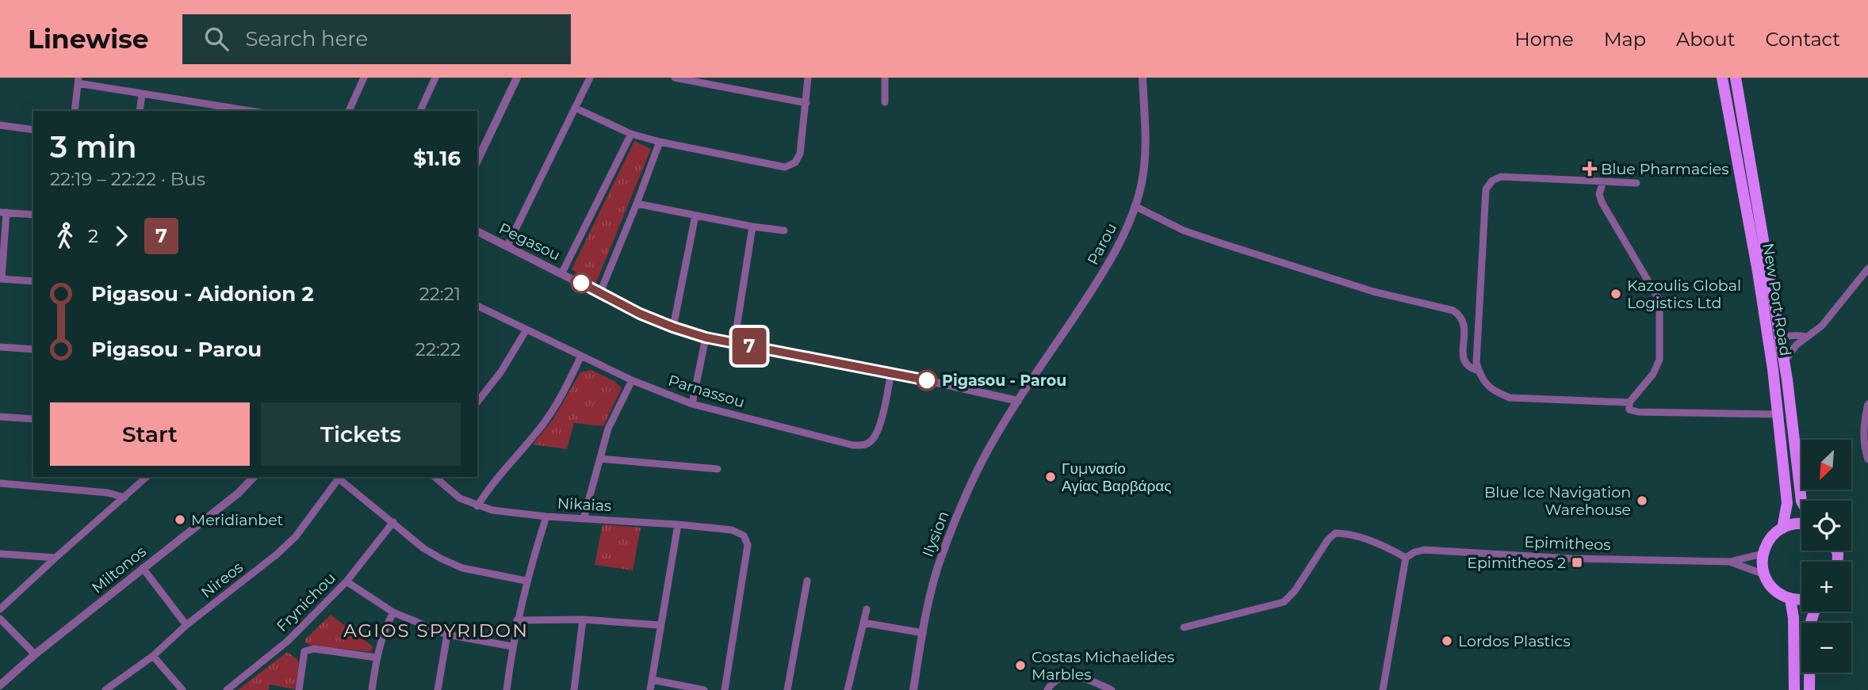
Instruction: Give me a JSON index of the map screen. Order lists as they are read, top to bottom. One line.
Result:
{"streets":{"main road":["New Port Road"],"street":["Pegasou","Parou","Parnassou","Nikaias","Ilysion","Epimitheos","Miltonos","Nireos","Frynichou"]},"crossings":[["Pegasou","Parou"],["Pegasou","Parnassou"],["Pegasou","Ilysion"],["Parou","Ilysion"]],"districts":["AGIOS SPYRIDON"],"places":{"health":["Blue Pharmacies"],"other":["Kazoulis Global Logistics Ltd","Pigasou - Parou","Γυμνασίο Αγίας Βαρβάρας","Blue Ice Navigation Warehouse","Meridianbet","Lordos Plastics","Costas Michaelides Marbles"],"transit":["Epimitheos 2"]},"lines":["bus line 7"],"north":"bottom left","page":{"header":"Linewise","search":"Search here","nav":["Home","Map","About","Contact"],"on_map":"7","heading":["3 min","22:19 – 22:22 · Bus","$1.16"],"legs":["2","7"],"list":[{"name":"Pigasou - Aidonion 2","value":"22:21"},{"name":"Pigasou - Parou","value":"22:22"}],"buttons":["Start","Tickets"],"map_buttons":["+","−"]}}
